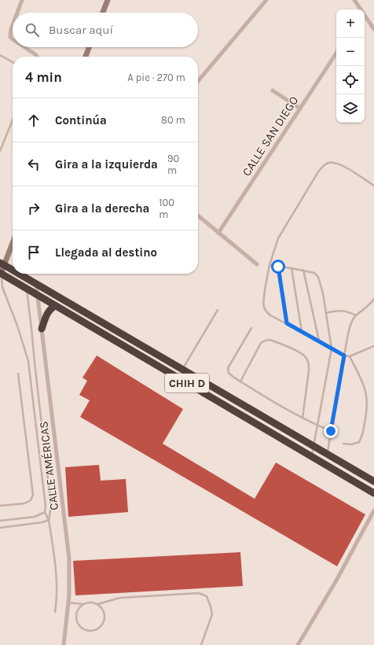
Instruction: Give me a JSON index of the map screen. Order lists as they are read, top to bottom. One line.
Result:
{"streets":{"highway":["CHIH D"],"street":["CALLE SAN DIEGO","CALLE AMÉRICAS"]},"crossings":[["CHIH D","CALLE AMÉRICAS"]],"page":{"map_buttons":["+","−"],"search":"Buscar aquí","heading":["4 min","A pie · 270 m"],"list":[["Continúa","80 m"],["Gira a la izquierda","90 m"],["Gira a la derecha","100 m"],"Llegada al destino"]}}
